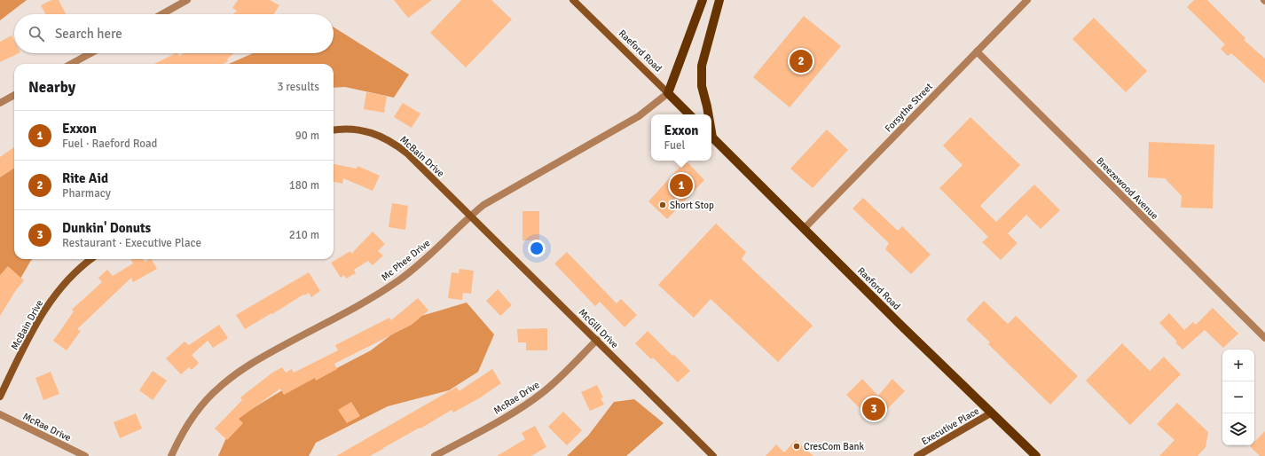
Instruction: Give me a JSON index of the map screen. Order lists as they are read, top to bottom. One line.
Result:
{"streets":{"main road":["Raeford Road"],"street":["Forsythe Street","McBain Drive","Breezewood Avenue","Mc Phee Drive","McGill Drive","McRae Drive","Executive Place"]},"crossings":[["Raeford Road","Forsythe Street"],["Raeford Road","Mc Phee Drive"],["Raeford Road","Executive Place"],["Forsythe Street","Breezewood Avenue"],["McBain Drive","Mc Phee Drive"],["McBain Drive","McGill Drive"],["Mc Phee Drive","McGill Drive"],["McGill Drive","McRae Drive"]],"places":["Short Stop","CresCom Bank"],"page":{"search":"Search here","pins":["2","1","3"],"heading":["Nearby","3 results"],"list":[{"mark":"1","name":"Exxon","note":"Fuel · Raeford Road","value":"90 m"},{"mark":"2","name":"Rite Aid","note":"Pharmacy","value":"180 m"},{"mark":"3","name":"Dunkin' Donuts","note":"Restaurant · Executive Place","value":"210 m"}],"popup":["Exxon","Fuel"],"map_buttons":["+","−"]}}
